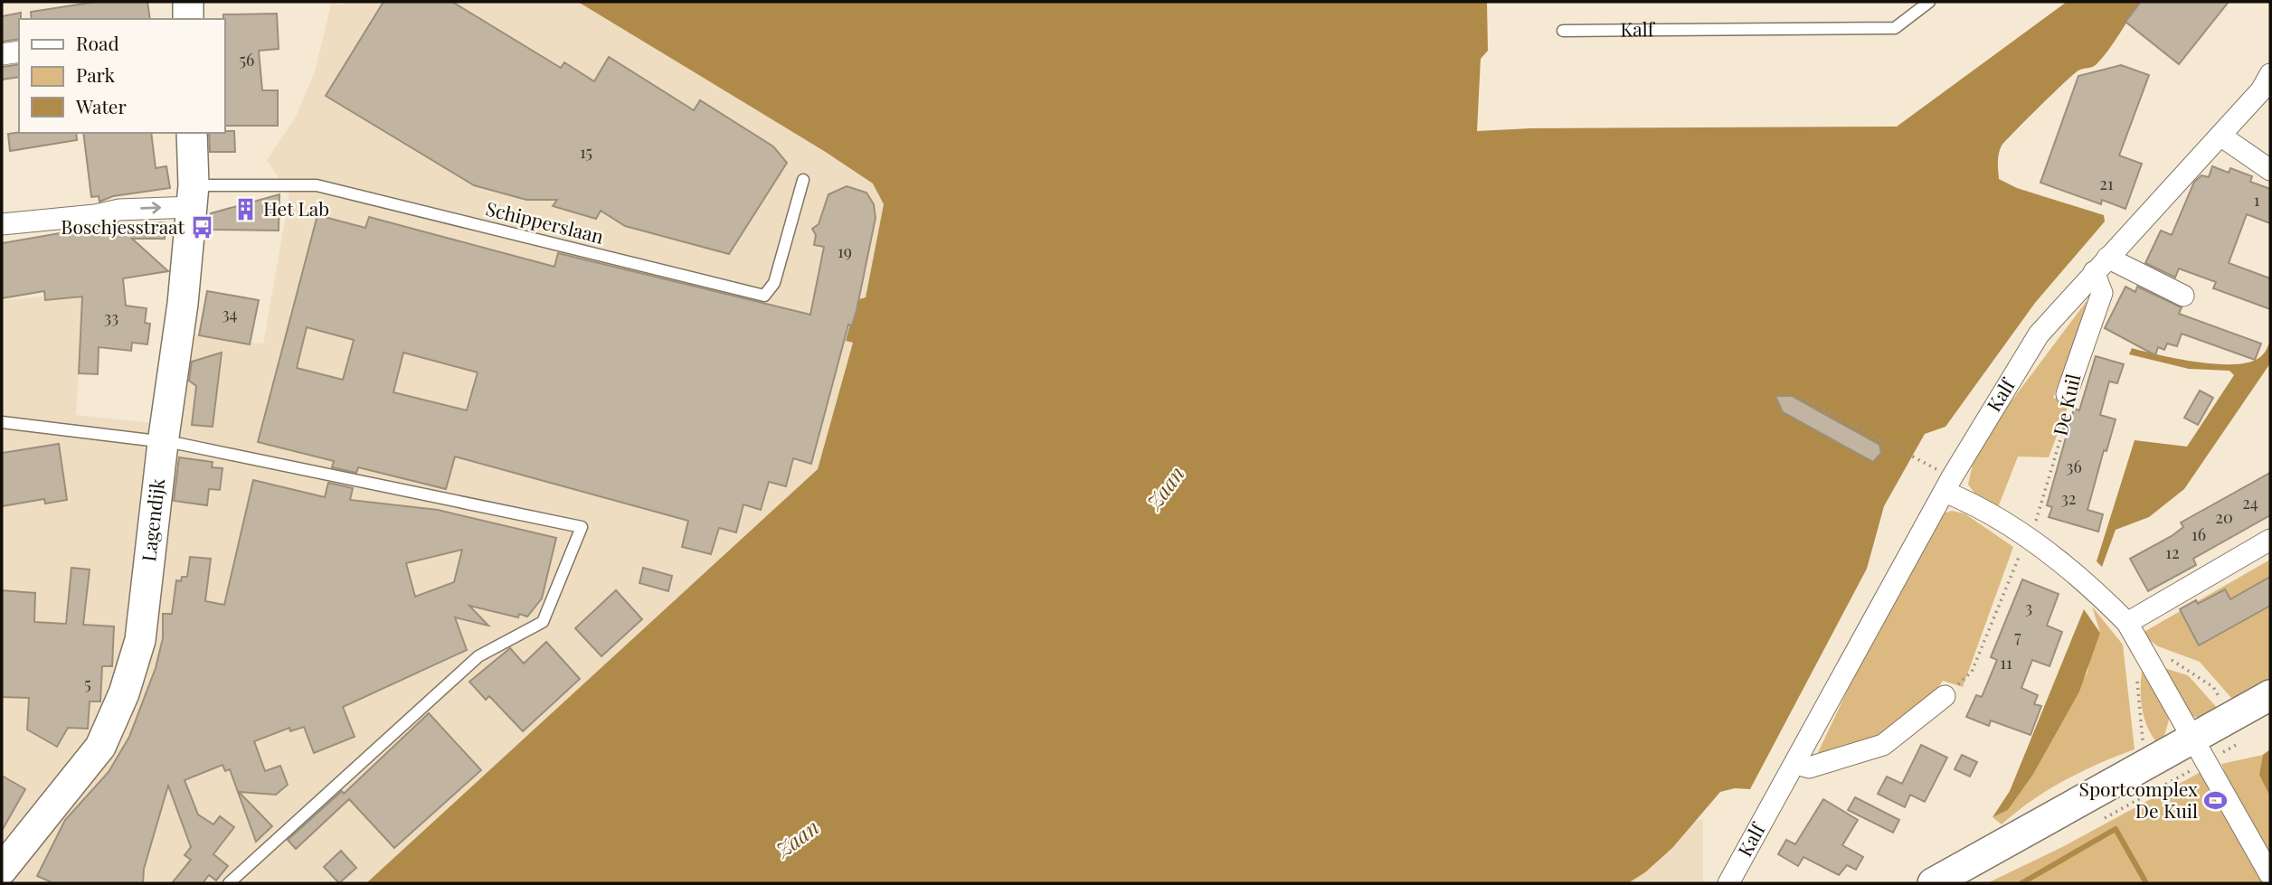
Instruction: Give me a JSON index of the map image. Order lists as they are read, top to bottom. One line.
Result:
{"streets":{"street":["Kalf","De Kuil","Lagendijk"],"lane":["Schipperslaan"]},"crossings":[["Kalf","De Kuil"],["Schipperslaan","Lagendijk"]],"water":["Zaan"],"places":{"building":["Het Lab"],"bus stop":["Boschjesstraat"],"sports":["Sportcomplex De Kuil"]},"house_numbers":["56","15","21","1","19","34","33","36","32","24","20","16","12","3","7","11","5"],"legend":["Road","Park","Water"]}
